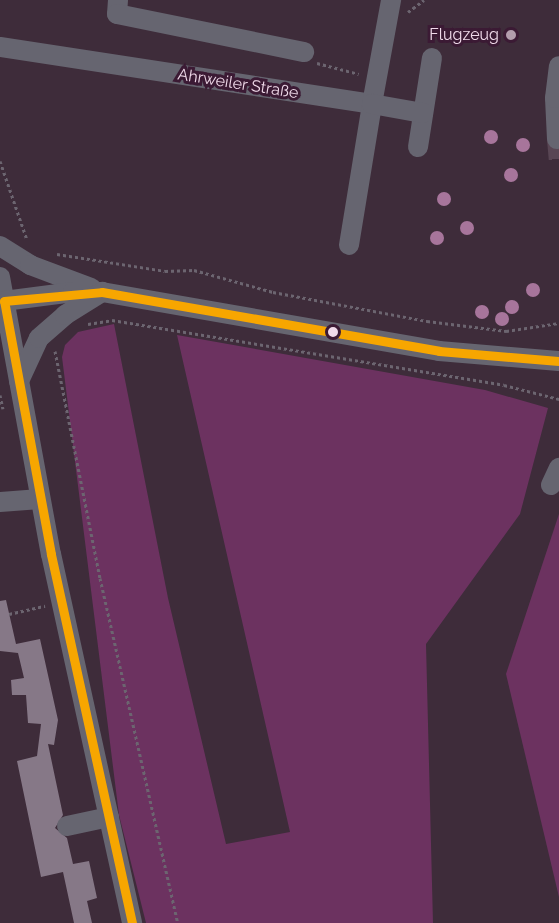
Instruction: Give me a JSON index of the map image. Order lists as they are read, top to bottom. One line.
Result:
{"streets":{"street":["Ahrweiler Straße"]},"places":["Flugzeug"]}
